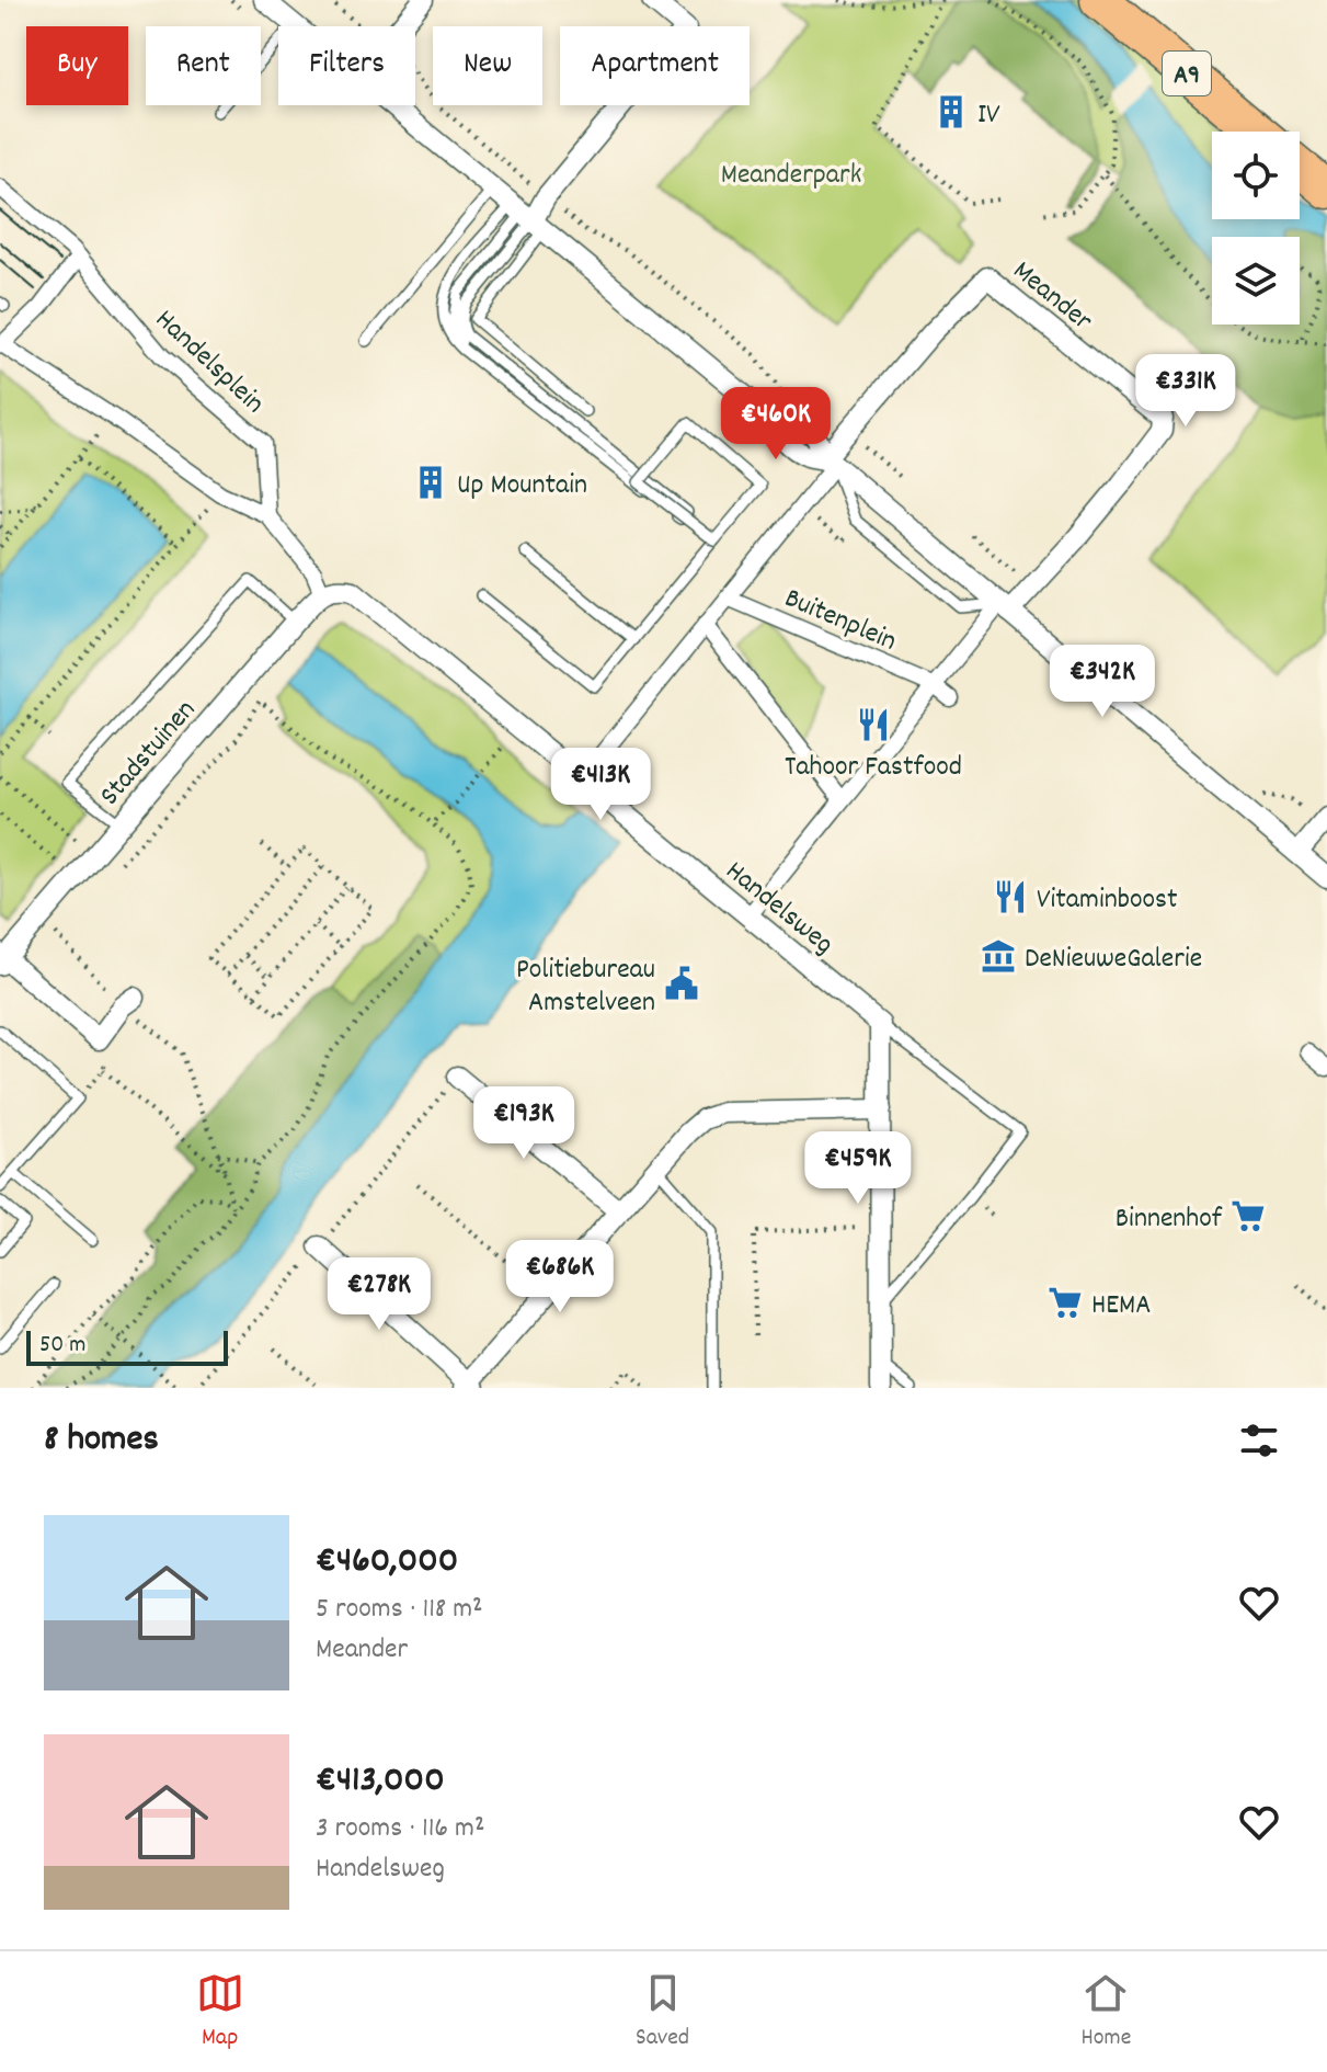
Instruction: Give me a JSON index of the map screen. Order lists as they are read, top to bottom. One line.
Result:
{"streets":{"highway":["A9"],"street":["Meander","Handelsplein","Buitenplein","Stadstuinen","Handelsweg"]},"crossings":[["Meander","Buitenplein"],["Buitenplein","Handelsweg"],["Stadstuinen","Handelsweg"]],"parks":["Meanderpark"],"places":{"building":["IV","Up Mountain"],"restaurant":["Tahoor Fastfood","Vitaminboost"],"museum":["DeNieuweGalerie"],"public building":["Politiebureau Amstelveen"],"supermarket":["Binnenhof","HEMA"]},"scale_bar":"50 m","page":{"chip":["Buy","Rent","Filters","New","Apartment"],"price":["€331K","€460K","€342K","€413K","€193K","€459K","€686K","€278K"],"scale":"50 m","heading":"8 homes","list":[{"name":"€460,000","note":"5 rooms · 118 m² · Meander"},{"name":"€413,000","note":"3 rooms · 116 m² · Handelsweg"}],"tabs":["Map","Saved","Home"]}}
